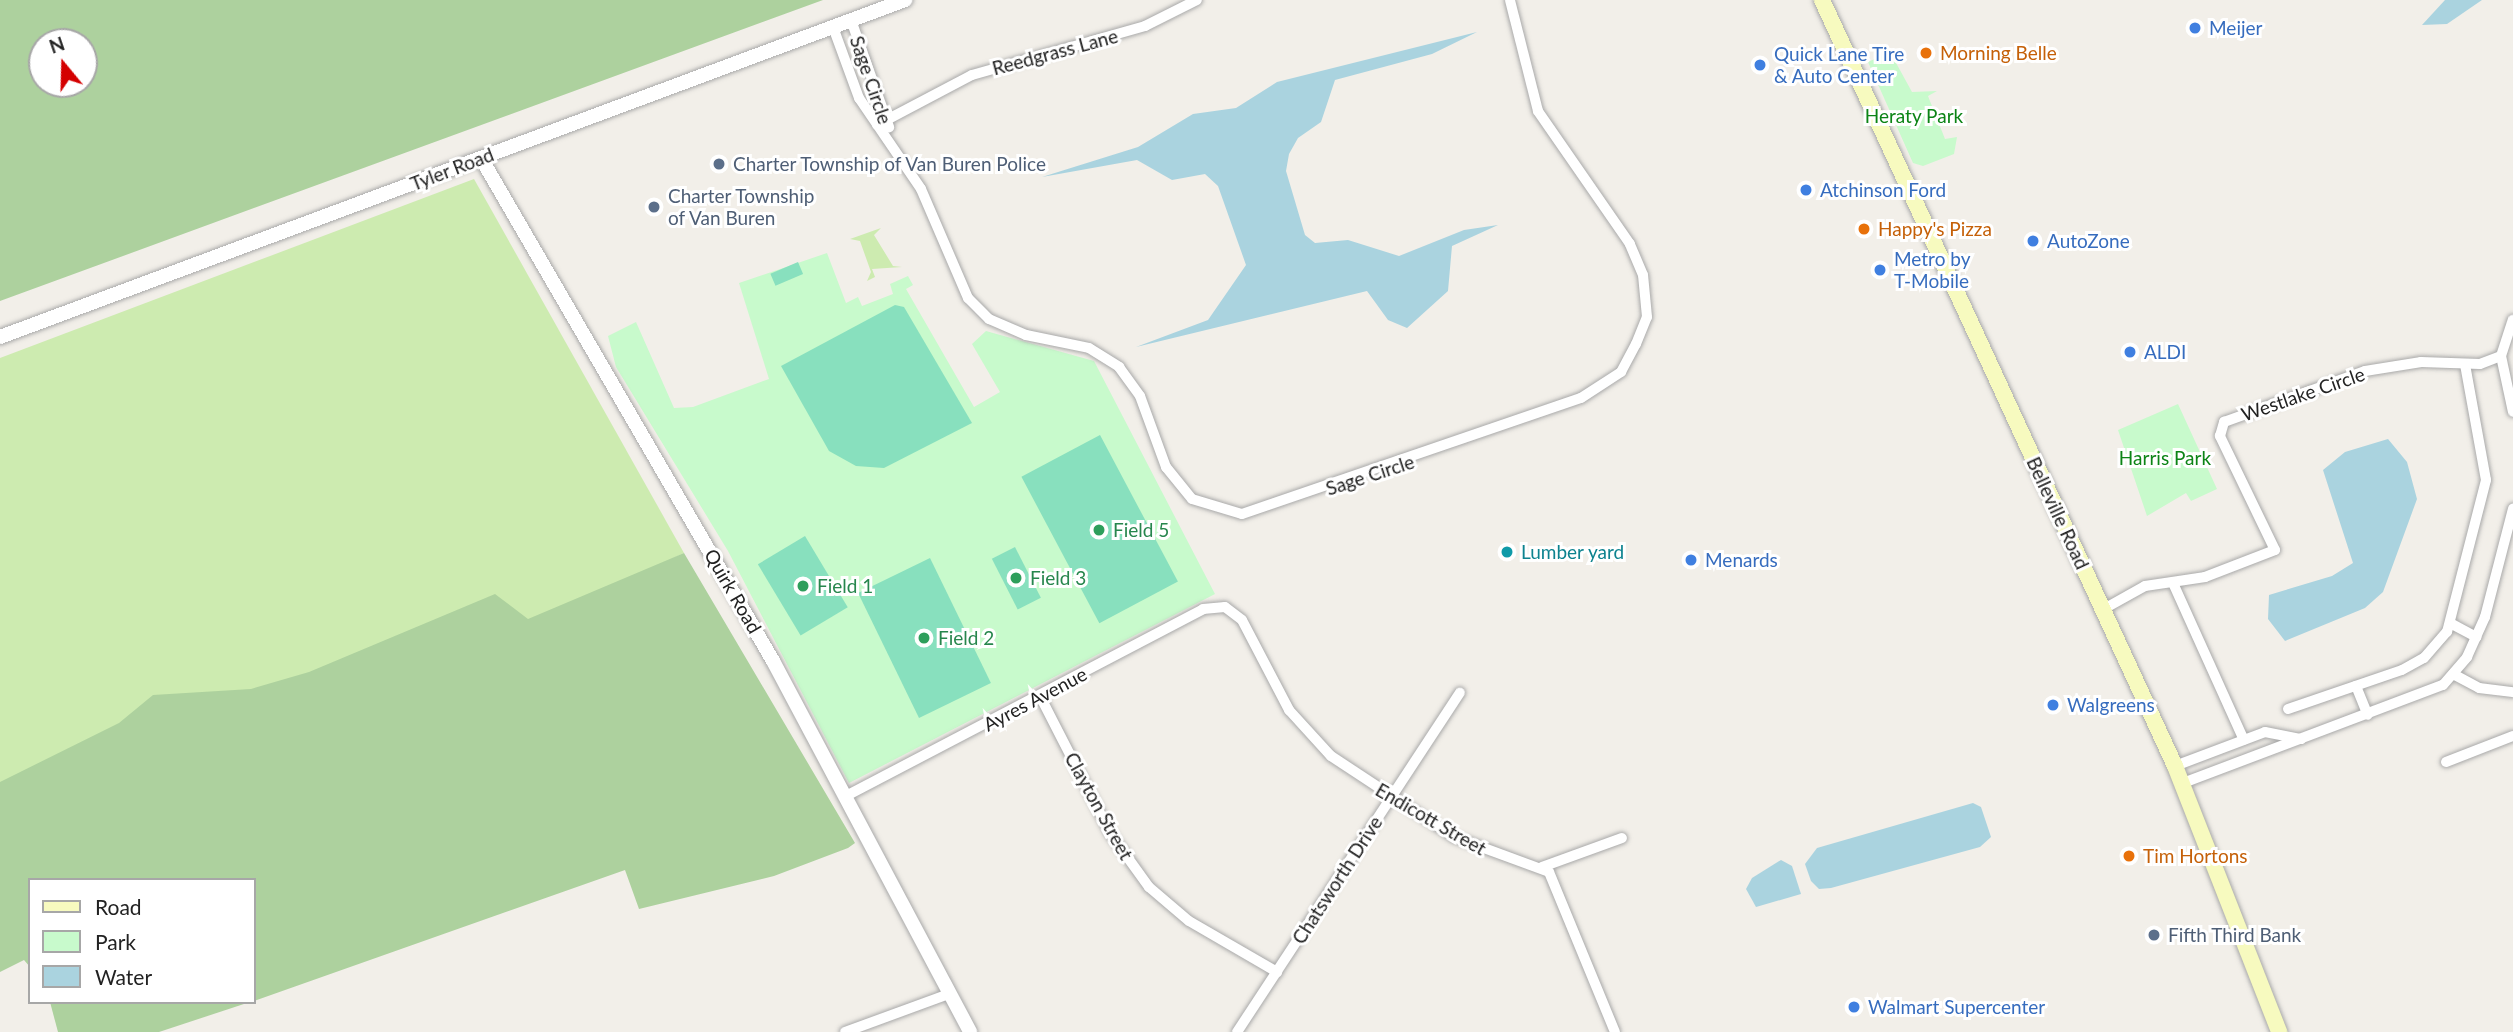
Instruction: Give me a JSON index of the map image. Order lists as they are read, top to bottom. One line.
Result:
{"streets":{"main road":["Belleville Road"],"street":["Reedgrass Lane","Sage Circle","Tyler Road","Westlake Circle","Quirk Road","Ayres Avenue","Clayton Street","Endicott Street","Chatsworth Drive"]},"crossings":[["Reedgrass Lane","Sage Circle"],["Sage Circle","Tyler Road"],["Tyler Road","Quirk Road"],["Westlake Circle","Belleville Road"],["Quirk Road","Ayres Avenue"],["Ayres Avenue","Clayton Street"],["Ayres Avenue","Endicott Street"],["Clayton Street","Chatsworth Drive"],["Endicott Street","Chatsworth Drive"]],"parks":["Heraty Park","Harris Park"],"places":["Meijer","Morning Belle","Quick Lane Tire & Auto Center","Charter Township of Van Buren Police","Atchinson Ford","Charter Township of Van Buren","Happy's Pizza","AutoZone","Metro by T-Mobile","ALDI","Field 5","Lumber yard","Menards","Field 3","Field 1","Field 2","Walgreens","Tim Hortons","Fifth Third Bank","Walmart Supercenter"],"legend":["Road","Park","Water"],"north":"top"}
